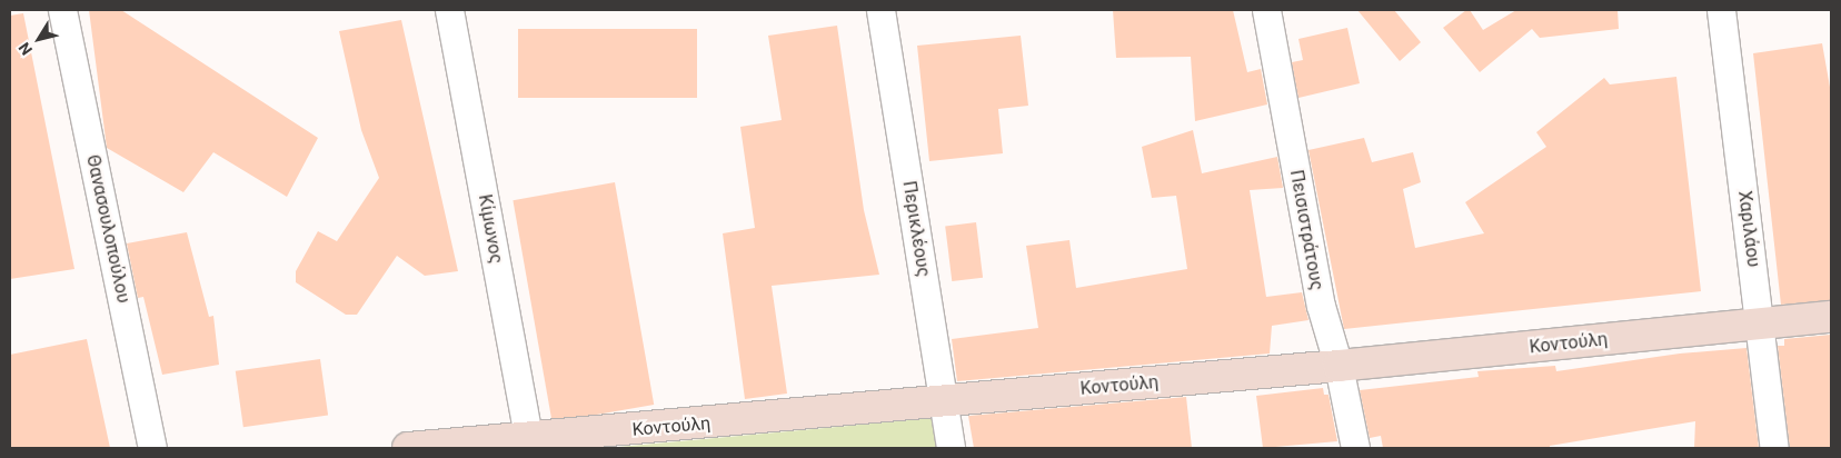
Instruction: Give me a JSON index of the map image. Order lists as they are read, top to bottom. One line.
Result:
{"streets":{"main road":["Κοντούλη"],"street":["Θανασουλοπούλου","Κίμωνος","Περικλέους","Χαριλάου","Πεισιστράτους"]},"crossings":[["Κίμωνος","Κοντούλη"],["Περικλέους","Κοντούλη"],["Χαριλάου","Κοντούλη"],["Πεισιστράτους","Κοντούλη"]],"north":"bottom left"}
